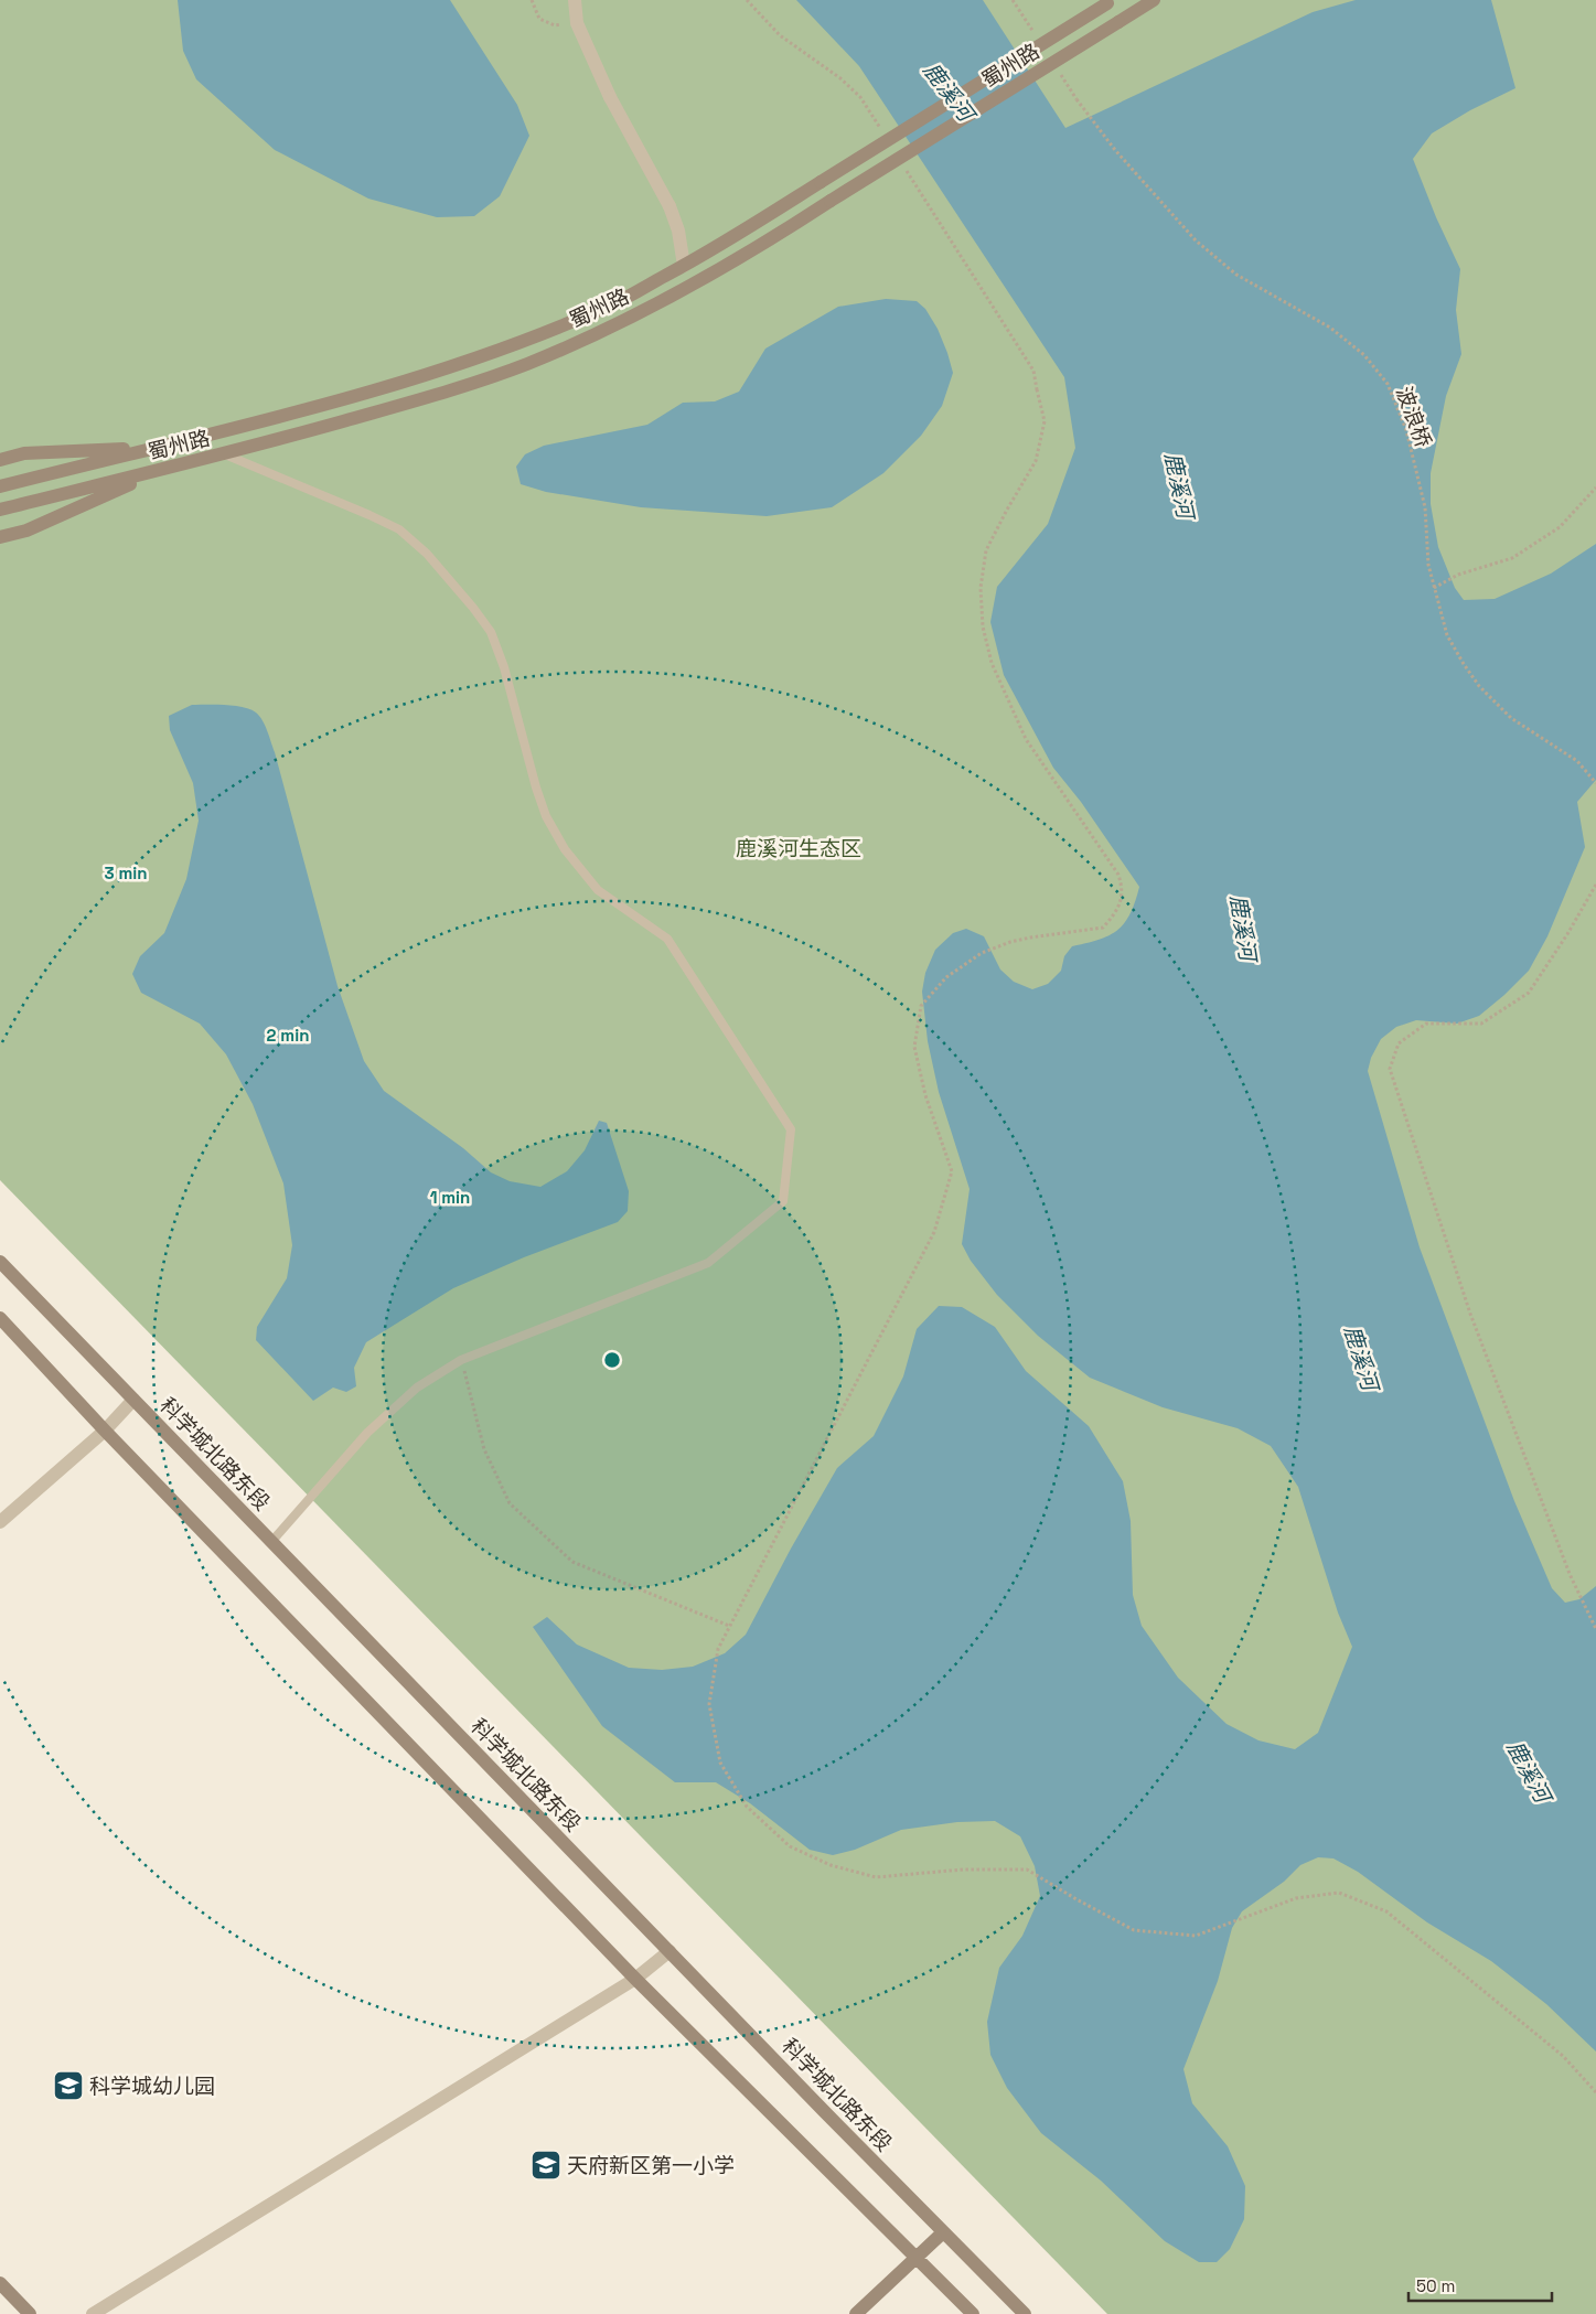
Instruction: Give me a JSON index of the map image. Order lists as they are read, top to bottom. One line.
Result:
{"streets":{"main road":["蜀州路","科学城北路东段"],"path":["波浪桥"]},"water":["鹿溪河"],"parks":["鹿溪河生态区"],"places":{"school or university":["科学城幼儿园","天府新区第一小学"]},"scale_bar":"50 m","rings":["3 min","2 min","1 min"]}
